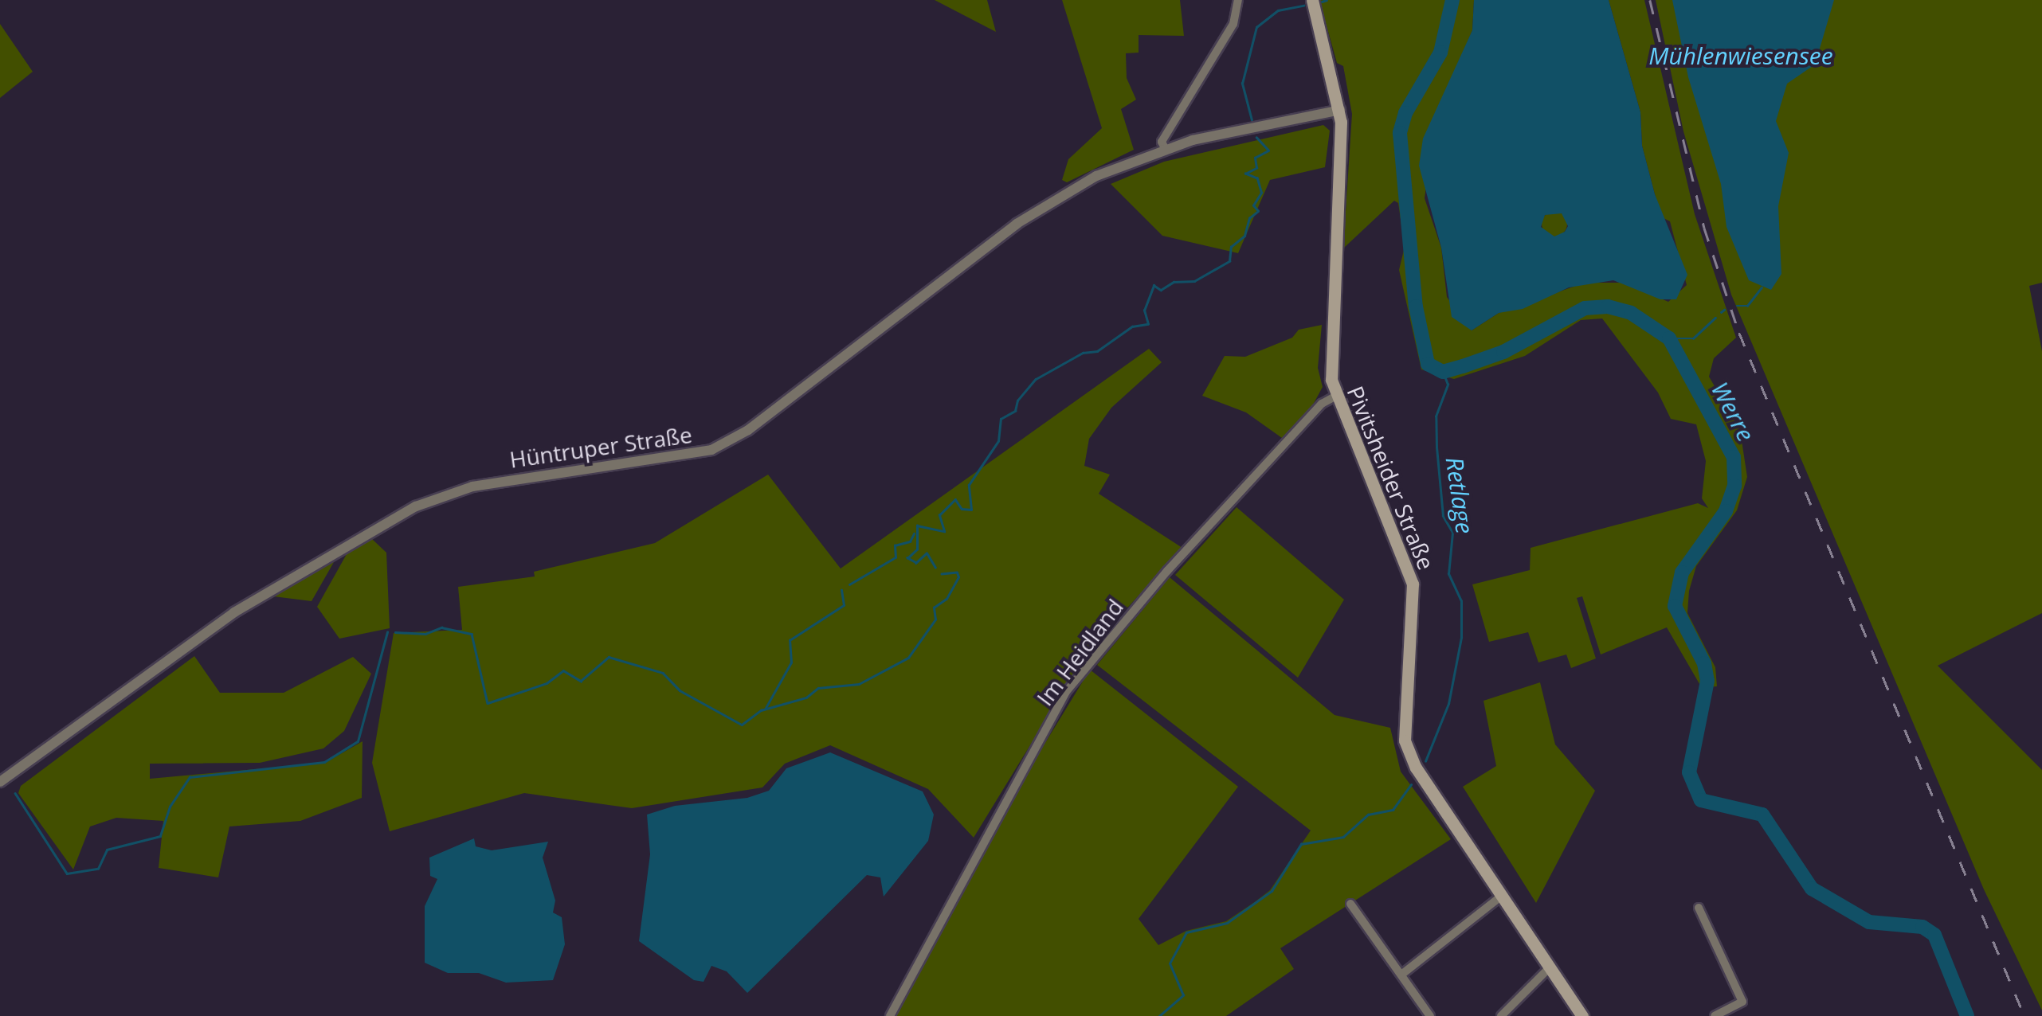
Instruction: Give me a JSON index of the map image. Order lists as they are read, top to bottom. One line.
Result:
{"streets":{"main road":["Pivitsheider Straße"],"street":["Hüntruper Straße","Im Heidland"]},"crossings":[["Hüntruper Straße","Pivitsheider Straße"],["Pivitsheider Straße","Im Heidland"]],"water":["Mühlenwiesensee","Werre","Retlage"]}
